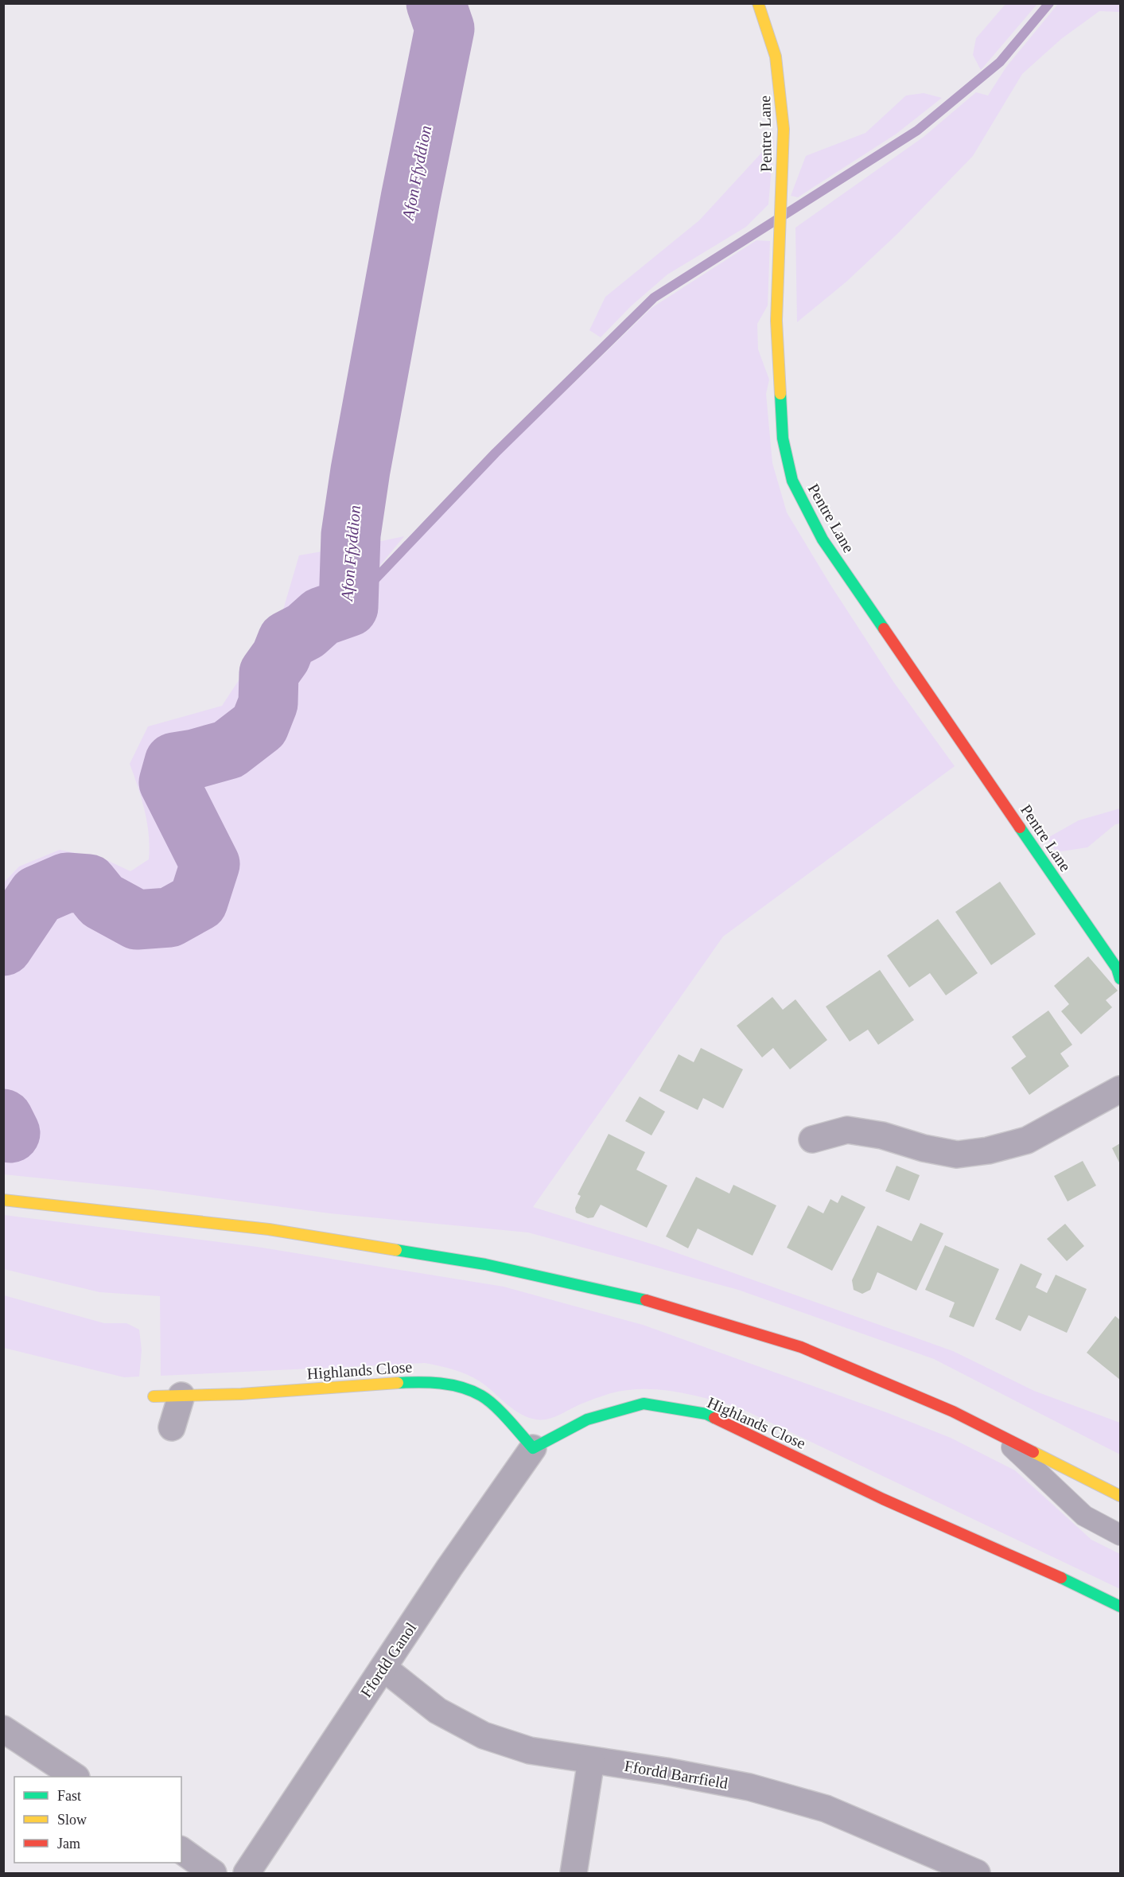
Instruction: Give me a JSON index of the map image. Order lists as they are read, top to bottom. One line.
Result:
{"streets":{"street":["Pentre Lane","Highlands Close","Ffordd Ganol","Ffordd Barrfield"]},"crossings":[["Highlands Close","Ffordd Ganol"],["Ffordd Ganol","Ffordd Barrfield"]],"water":["Afon Ffyddion"],"legend":["Fast","Slow","Jam"]}
